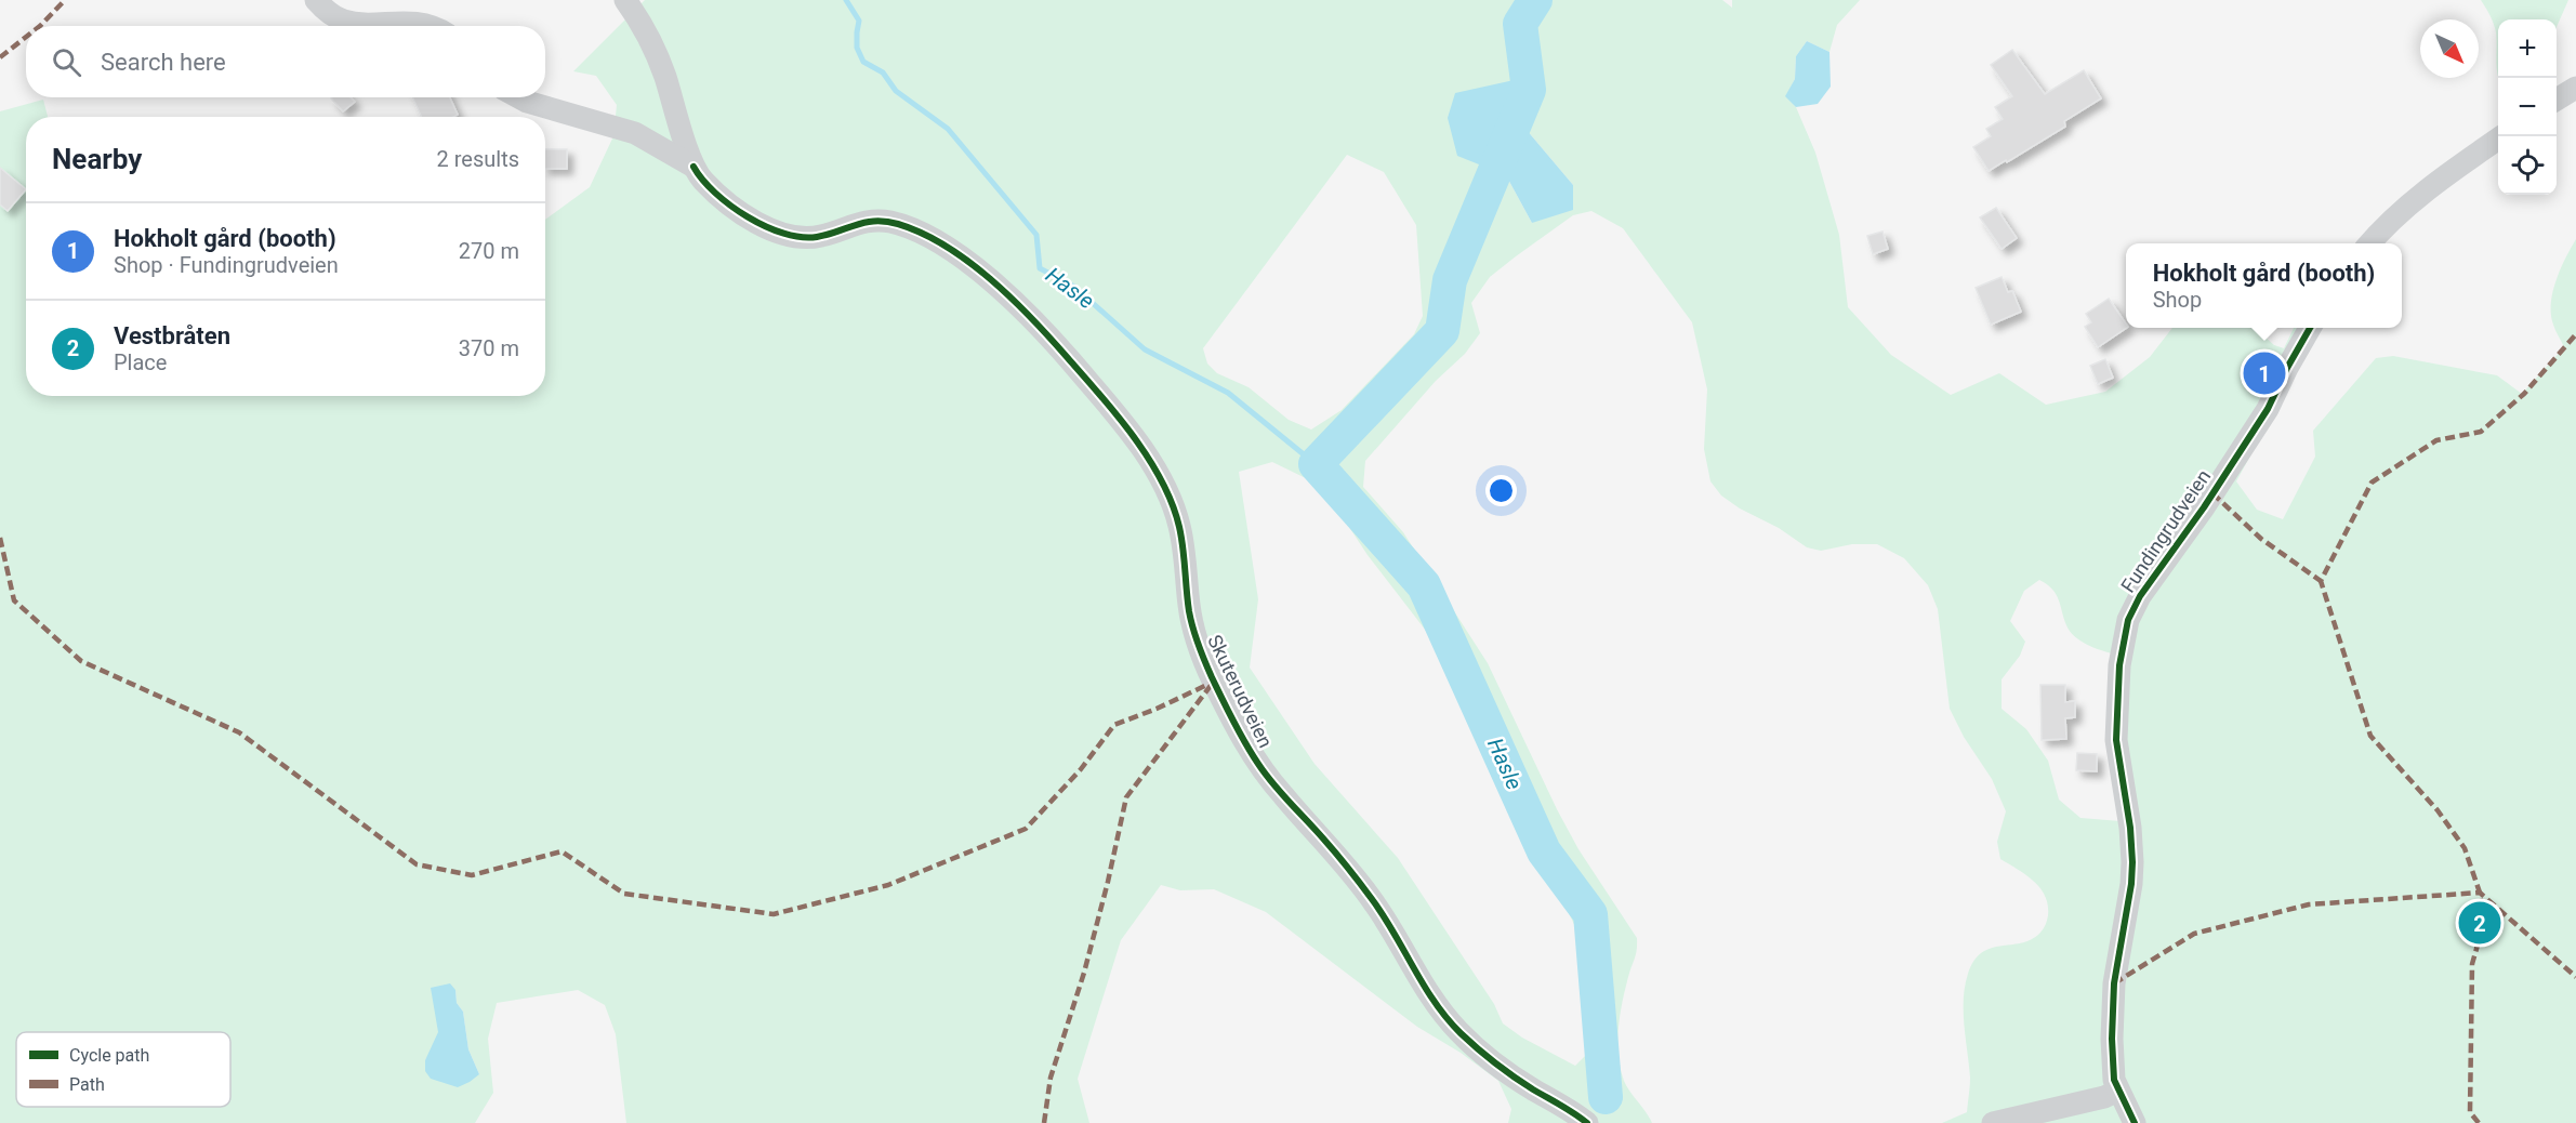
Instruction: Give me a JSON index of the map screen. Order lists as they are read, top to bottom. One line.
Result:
{"streets":{"street":["Fundingrudveien","Skuterudveien"]},"water":["Hasle"],"legend":["Cycle path","Path"],"north":"bottom right","page":{"map_buttons":["+","−"],"search":"Search here","heading":["Nearby","2 results"],"list":[{"mark":"1","name":"Hokholt gård (booth)","note":"Shop · Fundingrudveien","value":"270 m"},{"mark":"2","name":"Vestbråten","note":"Place","value":"370 m"}],"popup":["Hokholt gård (booth)","Shop"],"pins":["1","2"]}}
